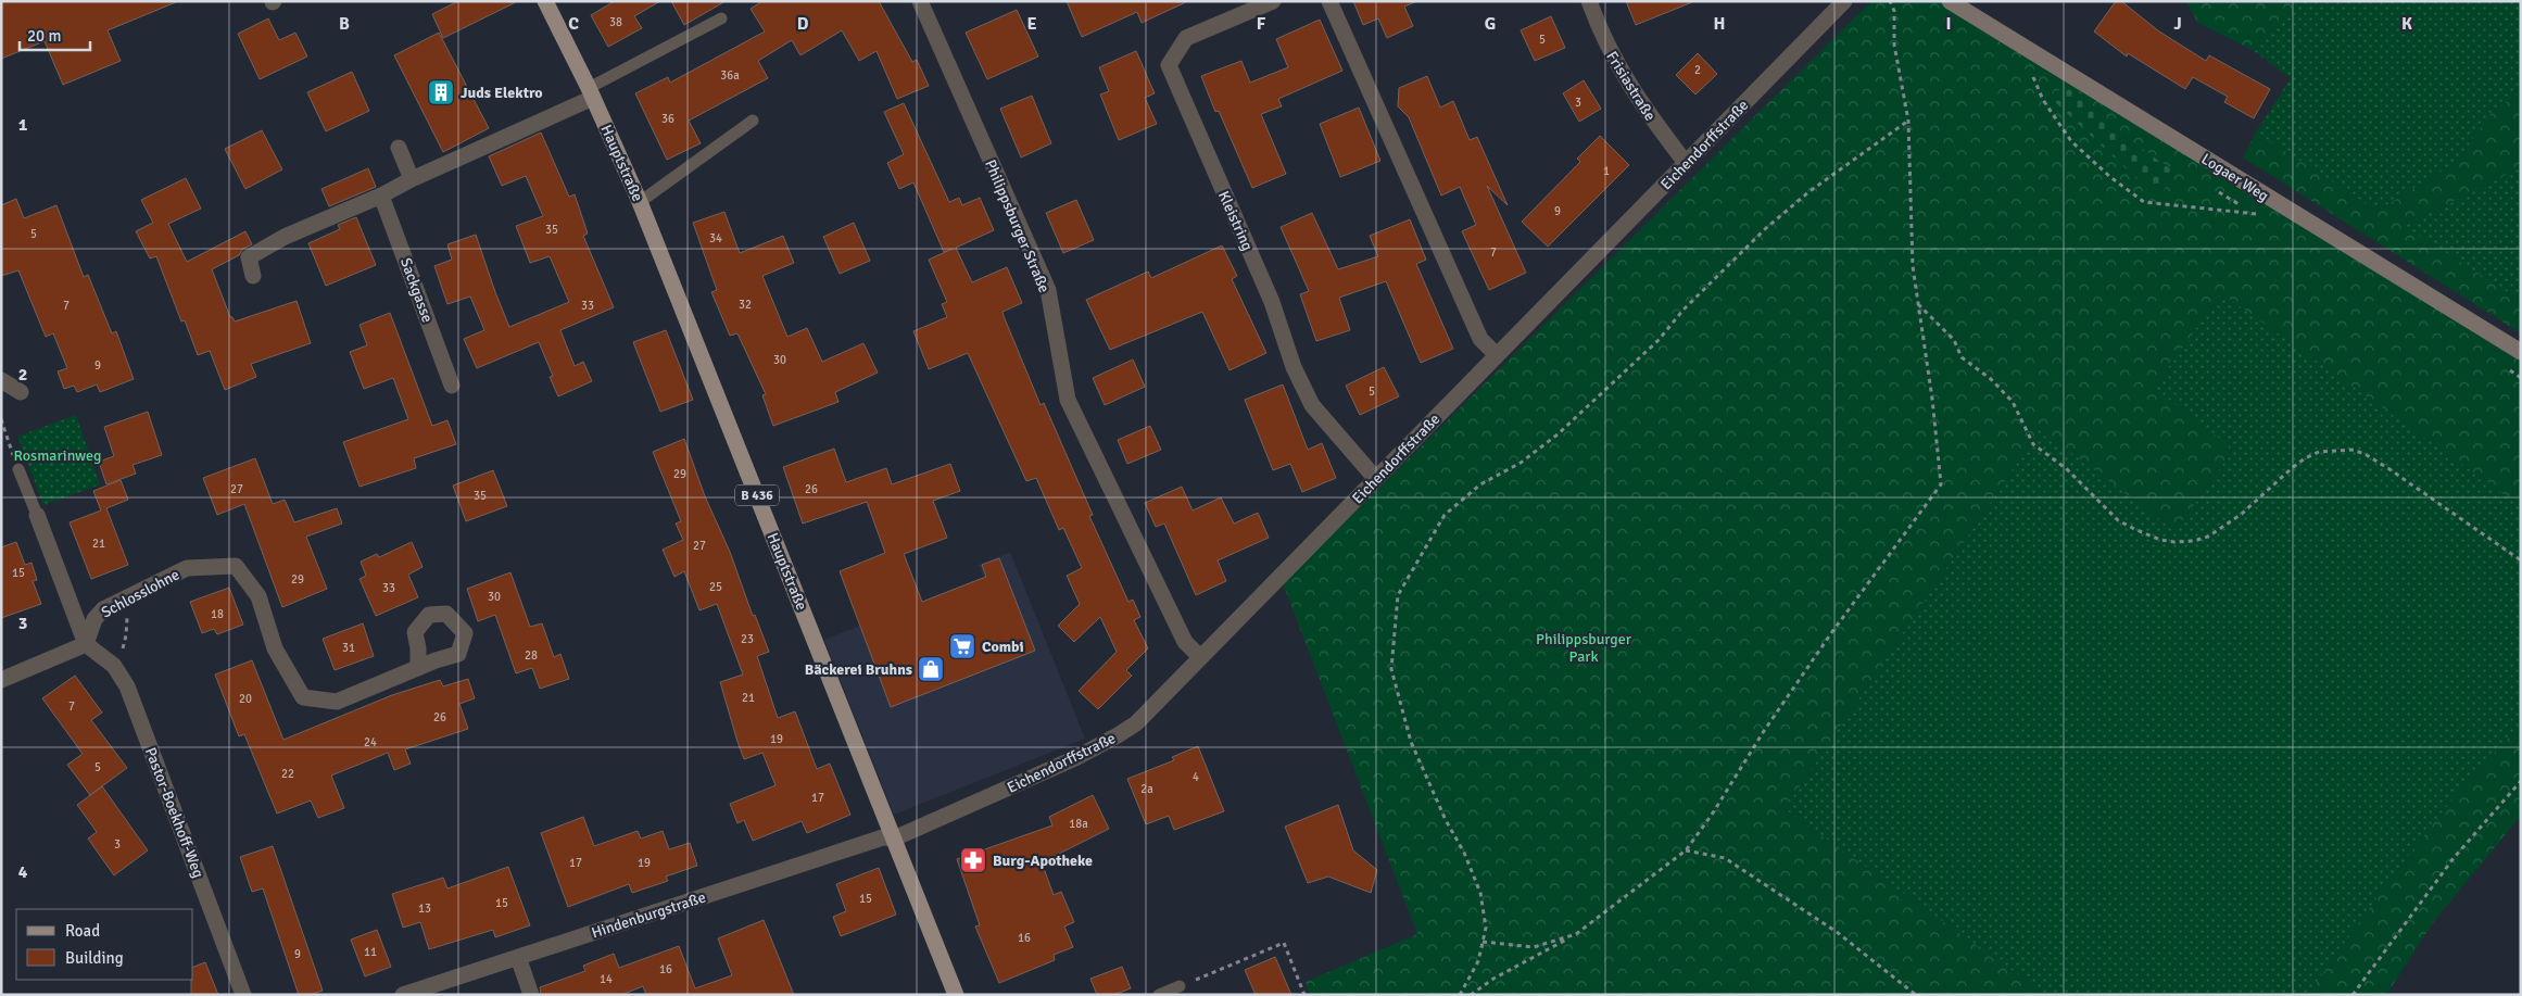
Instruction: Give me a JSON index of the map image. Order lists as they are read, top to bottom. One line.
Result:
{"streets":{"main road":["Hauptstraße","B 436"],"street":["Frisiastraße","Eichendorffstraße","Logaer Weg","Kleistring","Philippsburger Straße","Sackgasse","Schlosslohne","Pastor-Boekhoff-Weg","Hindenburgstraße"]},"crossings":[["Frisiastraße","Eichendorffstraße"],["Eichendorffstraße","Hauptstraße"],["Eichendorffstraße","Kleistring"],["Eichendorffstraße","Philippsburger Straße"],["Eichendorffstraße","Hindenburgstraße"],["Hauptstraße","Hindenburgstraße"],["Schlosslohne","Pastor-Boekhoff-Weg"]],"parks":["Rosmarinweg","Philippsburger Park"],"places":{"building":["Juds Elektro"],"supermarket":["Combi"],"shop":["Bäckerei Bruhns"],"pharmacy":["Burg-Apotheke"]},"house_numbers":["38","5","2","36a","3","36","1","9","35","5","34","7","32","7","33","30","9","5","29","27","26","35","21","27","15","29","25","33","30","18","23","31","28","21","20","7","26","19","24","5","22","4","2a","17","18a","3","17","19","15","15","13","16","11","9","16","14"],"legend":["Road","Building"],"scale_bar":"20 m","grid":{"columns":["B","C","D","E","F","G","H","I","J","K"],"rows":["1","2","3","4"]}}
